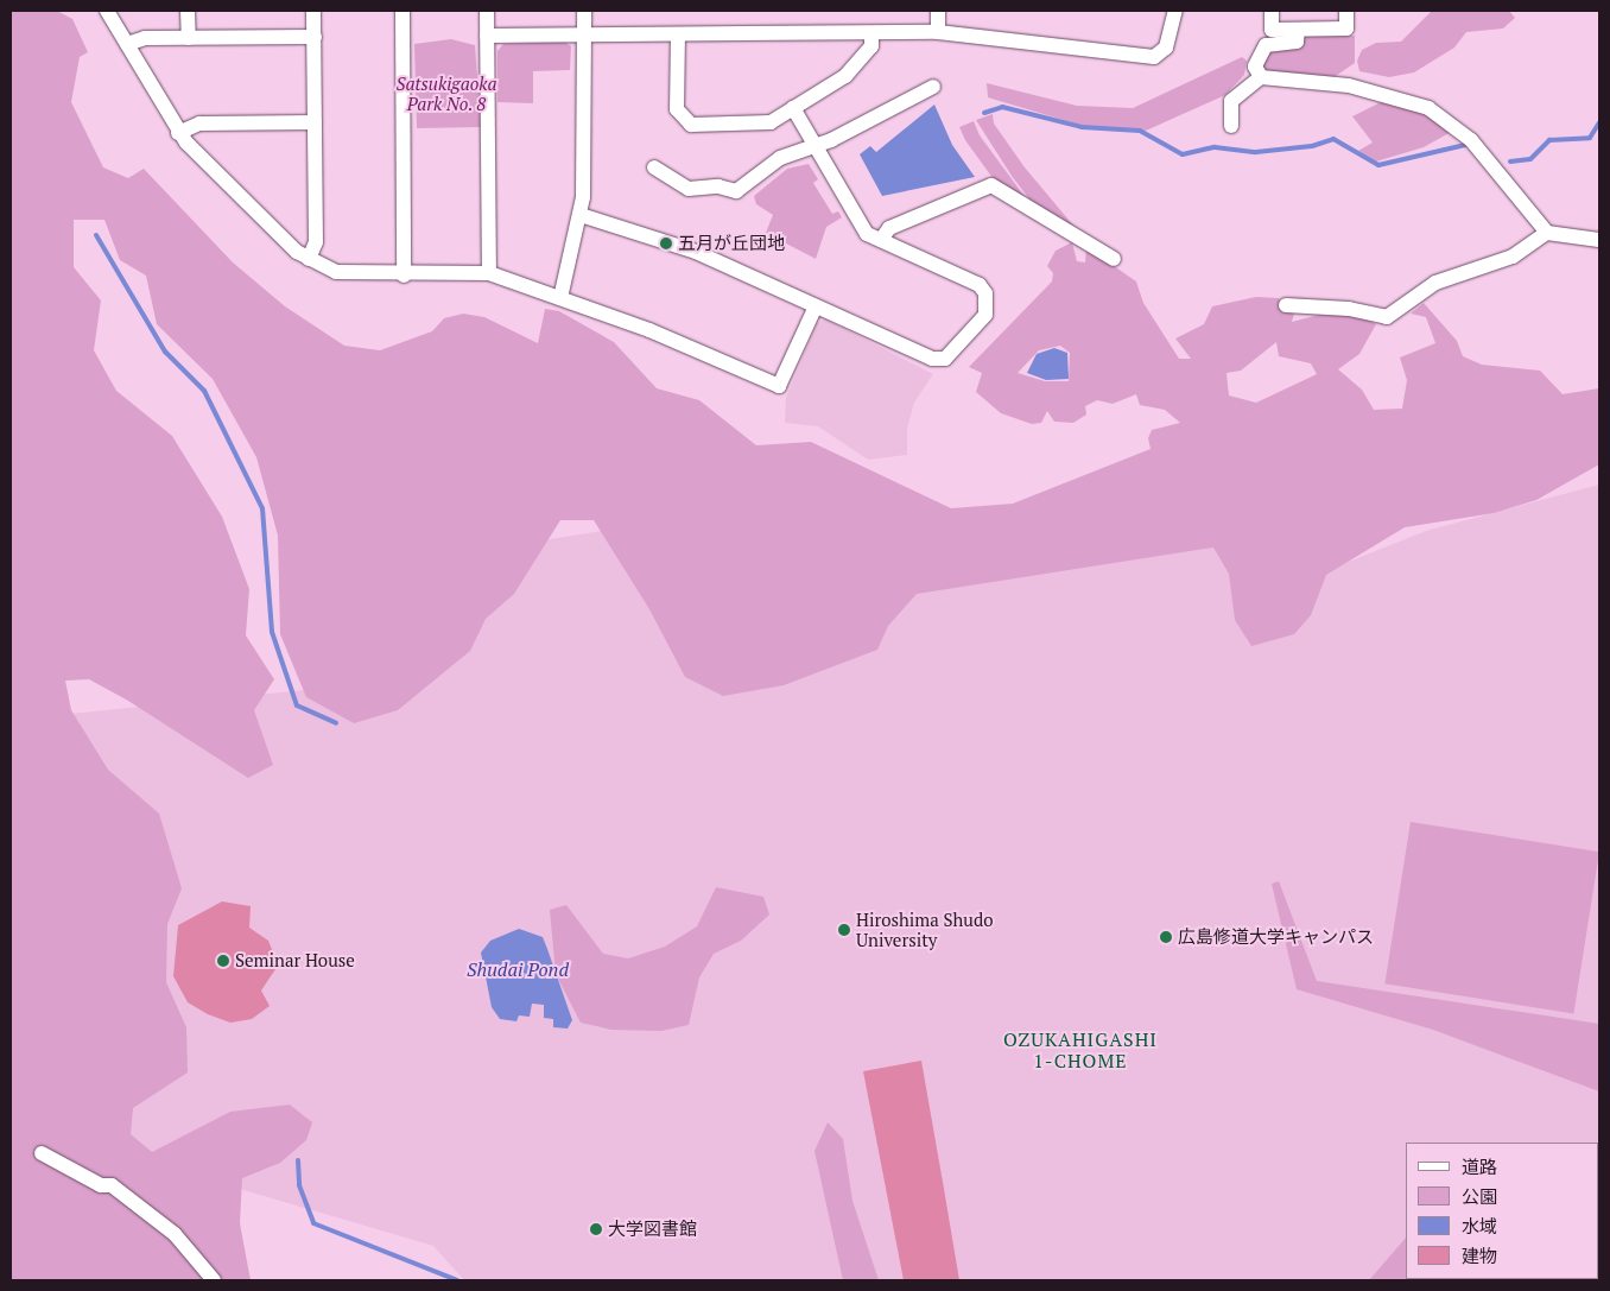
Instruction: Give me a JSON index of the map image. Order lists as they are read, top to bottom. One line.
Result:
{"districts":["OZUKAHIGASHI 1-CHOME"],"water":["Shudai Pond"],"parks":["Satsukigaoka Park No. 8"],"places":["五月が丘団地","Hiroshima Shudo University","広島修道大学キャンパス","Seminar House","大学図書館"],"legend":["道路","公園","水域","建物"]}
